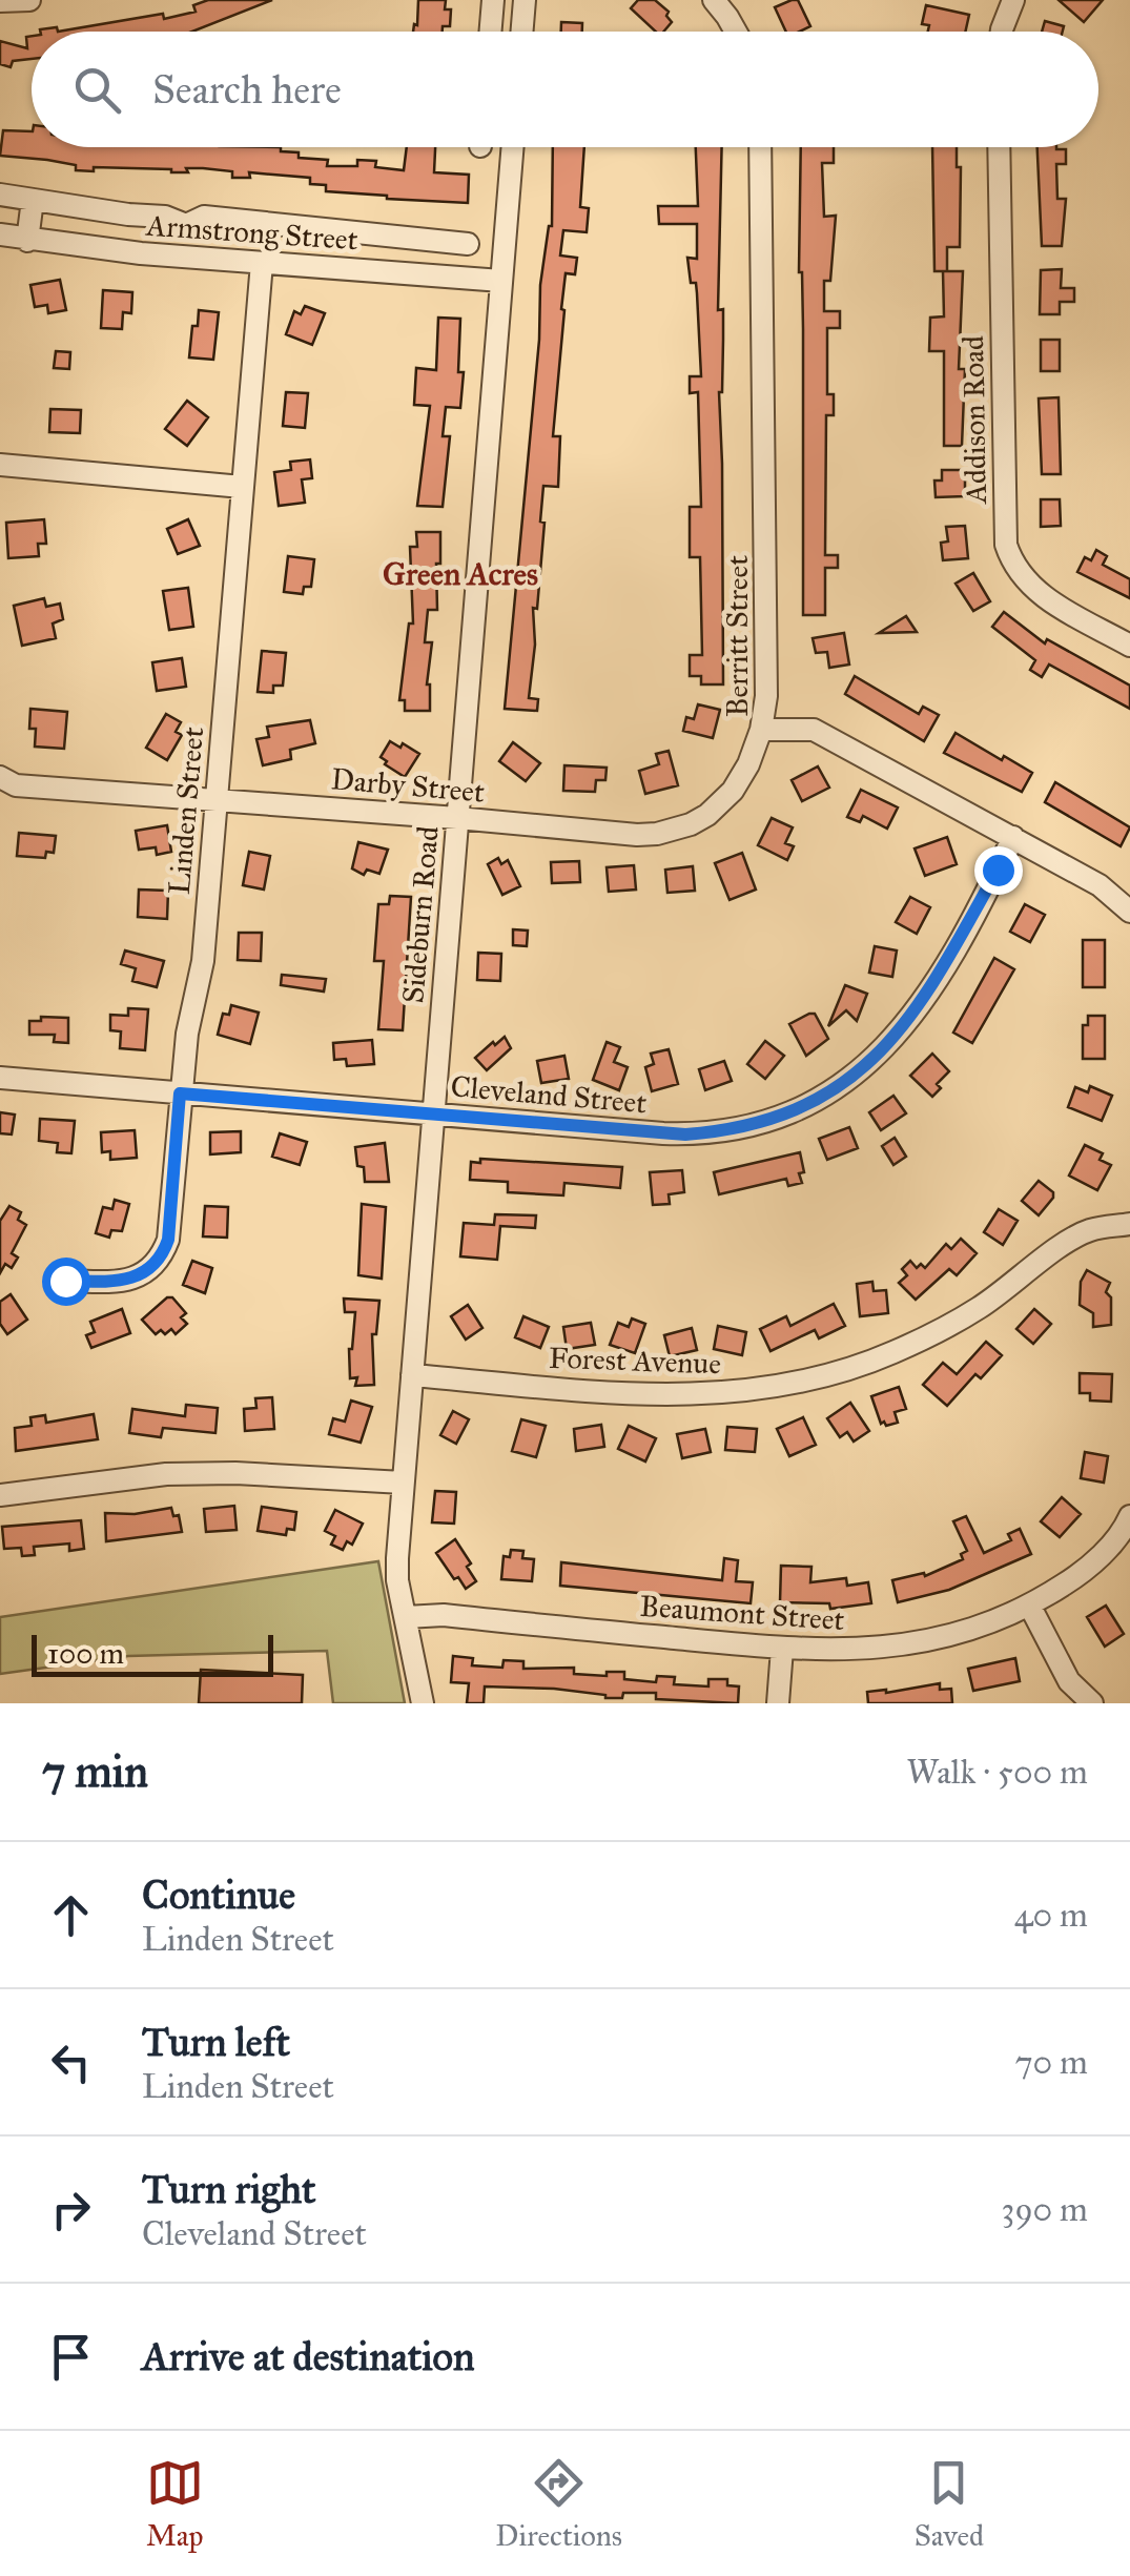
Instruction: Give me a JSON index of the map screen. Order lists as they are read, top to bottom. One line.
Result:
{"streets":{"street":["Armstrong Street","Addison Road","Berritt Street","Darby Street","Linden Street","Sideburn Road","Cleveland Street","Forest Avenue","Beaumont Street"]},"crossings":[["Armstrong Street","Linden Street"],["Armstrong Street","Sideburn Road"],["Berritt Street","Darby Street"],["Berritt Street","Cleveland Street"],["Darby Street","Linden Street"],["Darby Street","Sideburn Road"],["Linden Street","Cleveland Street"],["Sideburn Road","Cleveland Street"],["Sideburn Road","Forest Avenue"],["Sideburn Road","Beaumont Street"]],"districts":["Green Acres"],"scale_bar":"100 m","page":{"search":"Search here","scale":"100 m","heading":["7 min","Walk · 500 m"],"list":[["Continue","Linden Street","40 m"],["Turn left","Linden Street","70 m"],["Turn right","Cleveland Street","390 m"],"Arrive at destination"],"nav":["Map","Directions","Saved"]}}
